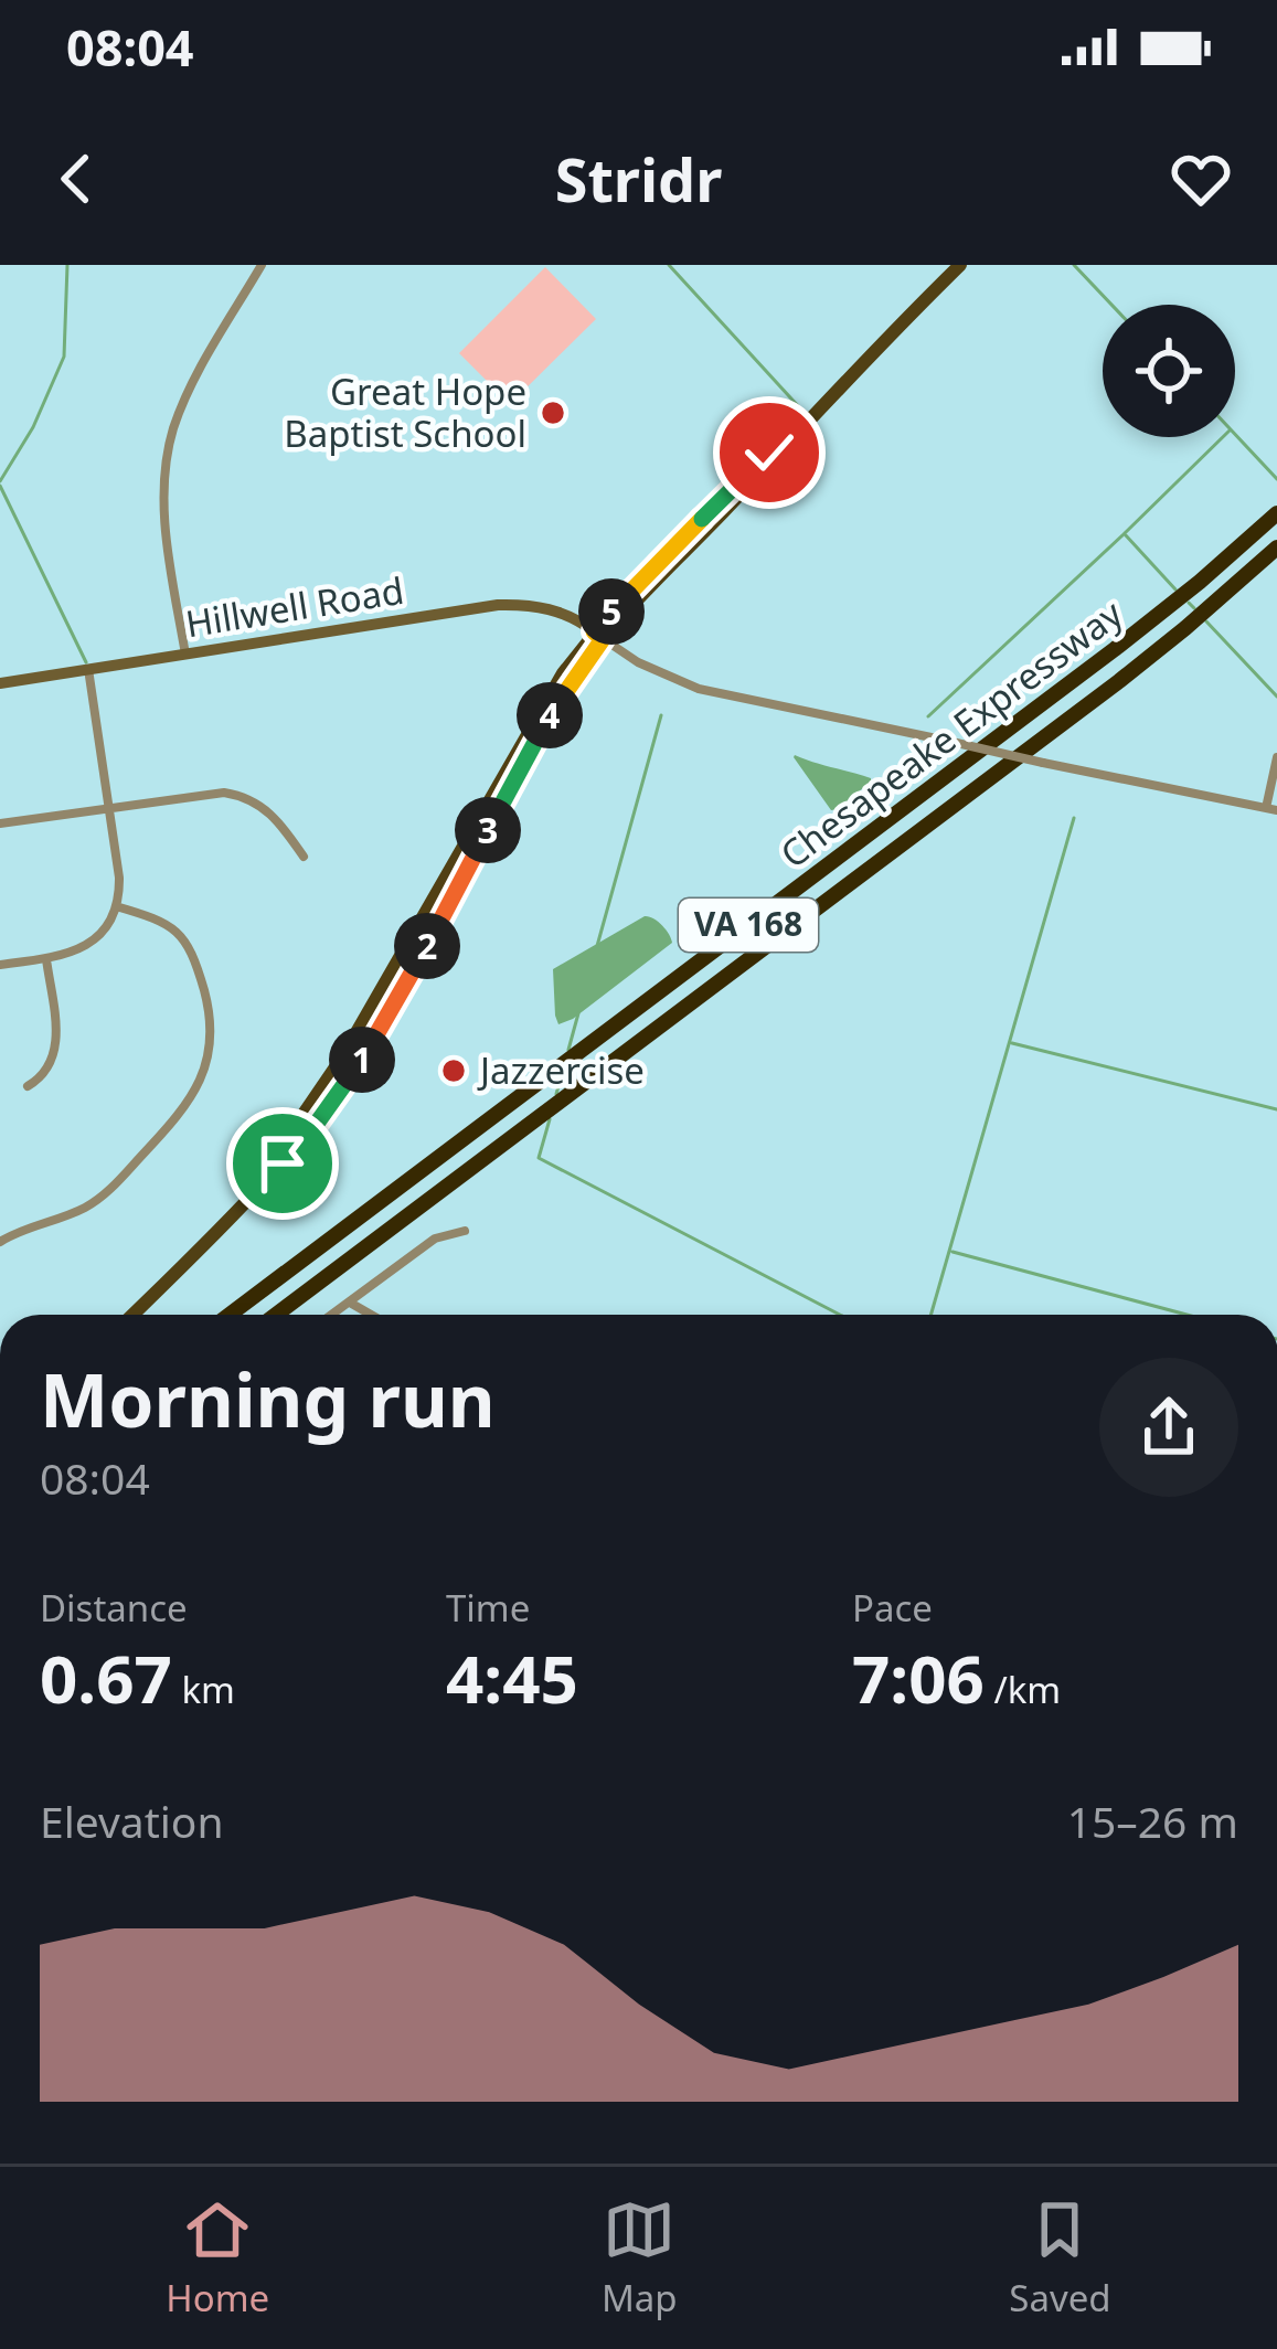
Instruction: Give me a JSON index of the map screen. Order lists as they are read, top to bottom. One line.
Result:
{"streets":{"highway":["Chesapeake Expressway","VA 168"],"street":["Hillwell Road"]},"places":["Great Hope Baptist School","Jazzercise"],"page":{"status":"08:04","header":"Stridr","pins":["5","4","3","2","1"],"heading":["Morning run","08:04"],"stats":[["Distance","0.67 km"],["Time","4:45"],["Pace","7:06 /km"]],"chart":["Elevation","15–26 m"],"tabs":["Home","Map","Saved"]}}
